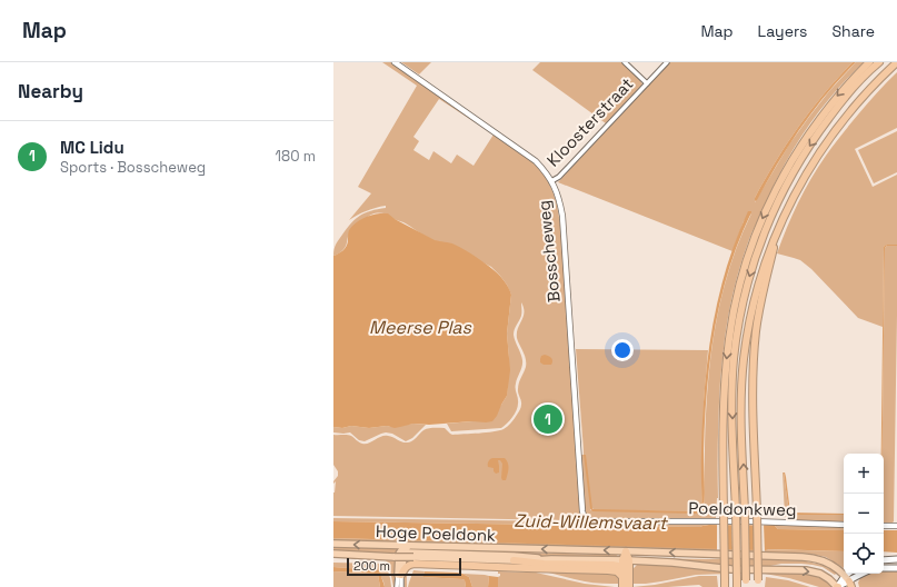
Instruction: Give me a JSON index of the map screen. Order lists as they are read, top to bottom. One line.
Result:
{"streets":{"highway":["Hoge Poeldonk"],"street":["Kloosterstraat","Bosscheweg","Poeldonkweg"]},"crossings":[["Kloosterstraat","Bosscheweg"],["Bosscheweg","Poeldonkweg"]],"water":["Meerse Plas","Zuid-Willemsvaart"],"scale_bar":"200 m","page":{"header":"Map","nav":["Map","Layers","Share"],"heading":"Nearby","list":[{"mark":"1","name":"MC Lidu","note":"Sports · Bosscheweg","value":"180 m"}],"pins":"1","map_buttons":["+","−"],"scale":"200 m"}}
